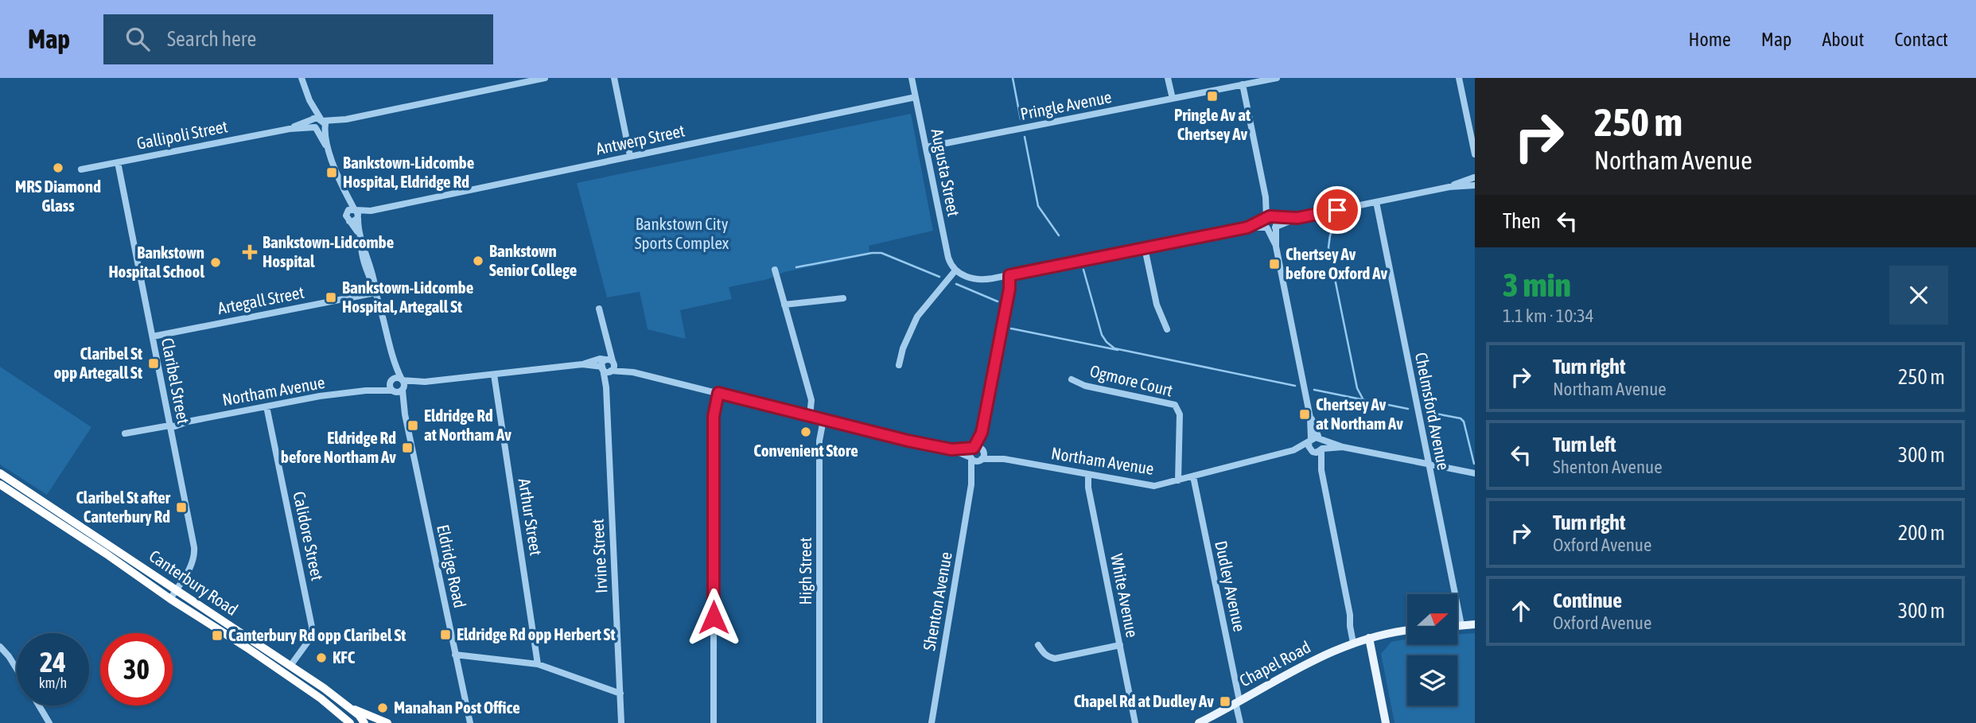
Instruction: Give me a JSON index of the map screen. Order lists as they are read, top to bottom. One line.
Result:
{"streets":{"highway":["Canterbury Road"],"main road":["Chapel Road"],"street":["Pringle Avenue","Gallipoli Street","Antwerp Street","Augusta Street","Artegall Street","Claribel Street","Ogmore Court","Northam Avenue","Chelmsford Avenue","Arthur Street","Calidore Street","Irvine Street","Eldridge Road","High Street","Dudley Avenue","White Avenue","Shenton Avenue"]},"crossings":[["Pringle Avenue","Augusta Street"],["Gallipoli Street","Claribel Street"],["Gallipoli Street","Eldridge Road"],["Antwerp Street","Augusta Street"],["Antwerp Street","Eldridge Road"],["Artegall Street","Claribel Street"],["Artegall Street","Eldridge Road"],["Claribel Street","Northam Avenue"],["Claribel Street","Canterbury Road"],["Ogmore Court","Northam Avenue"],["Northam Avenue","Arthur Street"],["Northam Avenue","Calidore Street"],["Northam Avenue","Irvine Street"],["Northam Avenue","Eldridge Road"],["Northam Avenue","High Street"],["Northam Avenue","Dudley Avenue"],["Northam Avenue","White Avenue"],["Northam Avenue","Shenton Avenue"],["Calidore Street","Canterbury Road"],["Dudley Avenue","Chapel Road"]],"parks":["Bankstown City Sports Complex"],"places":{"transit":["Pringle Av at Chertsey Av","Bankstown-Lidcombe Hospital, Eldridge Rd","Chertsey Av before Oxford Av","Bankstown-Lidcombe Hospital, Artegall St","Claribel St opp Artegall St","Chertsey Av at Northam Av","Eldridge Rd at Northam Av","Eldridge Rd before Northam Av","Claribel St after Canterbury Rd","Eldridge Rd opp Herbert St","Canterbury Rd opp Claribel St","Chapel Rd at Dudley Av"],"other":["MRS Diamond Glass","Bankstown Senior College","Bankstown Hospital School","Convenient Store","KFC","Manahan Post Office"],"health":["Bankstown-Lidcombe Hospital"]},"north":"right","page":{"header":"Map","search":"Search here","nav":["Home","Map","About","Contact"],"turn":["250 m","Northam Avenue"],"then":"Then","heading":["3 min","1.1 km · 10:34"],"list":[{"name":"Turn right","note":"Northam Avenue","value":"250 m"},{"name":"Turn left","note":"Shenton Avenue","value":"300 m"},{"name":"Turn right","note":"Oxford Avenue","value":"200 m"},{"name":"Continue","note":"Oxford Avenue","value":"300 m"}],"speed":"24 km/h","limit":"30"}}
